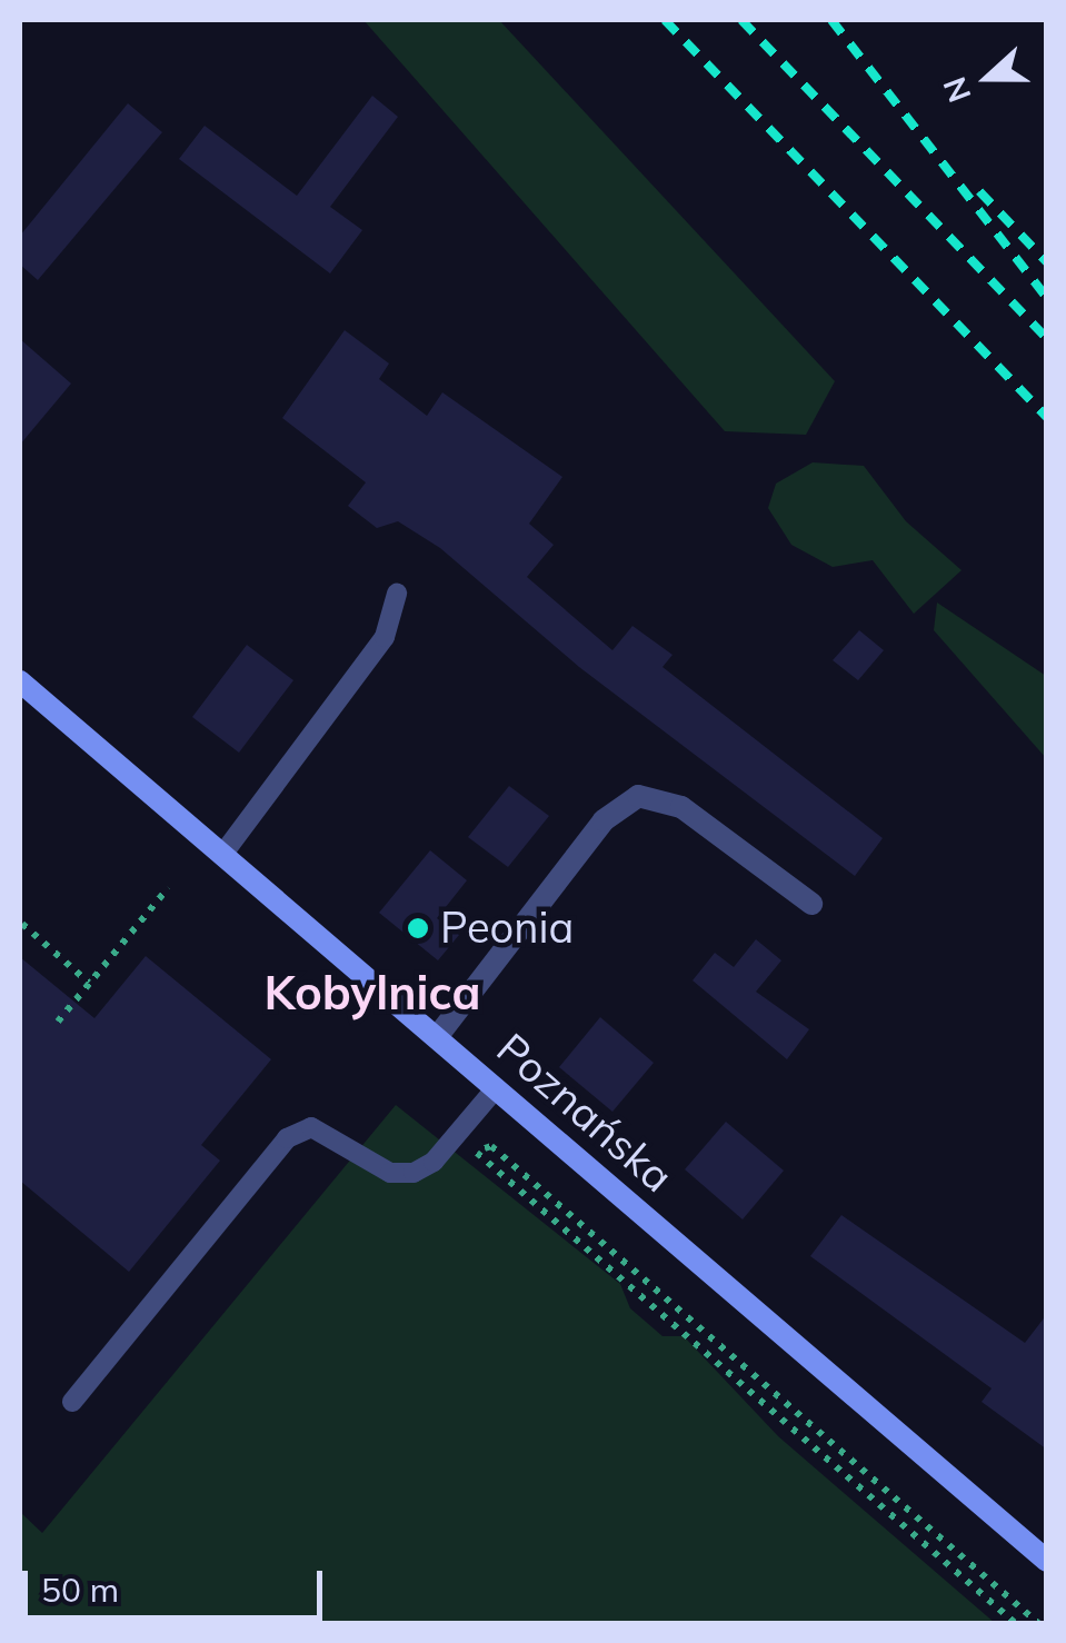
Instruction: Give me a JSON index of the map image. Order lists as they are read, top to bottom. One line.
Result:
{"streets":{"main road":["Poznańska"]},"districts":["Kobylnica"],"places":["Peonia"],"scale_bar":"50 m","north":"left"}
